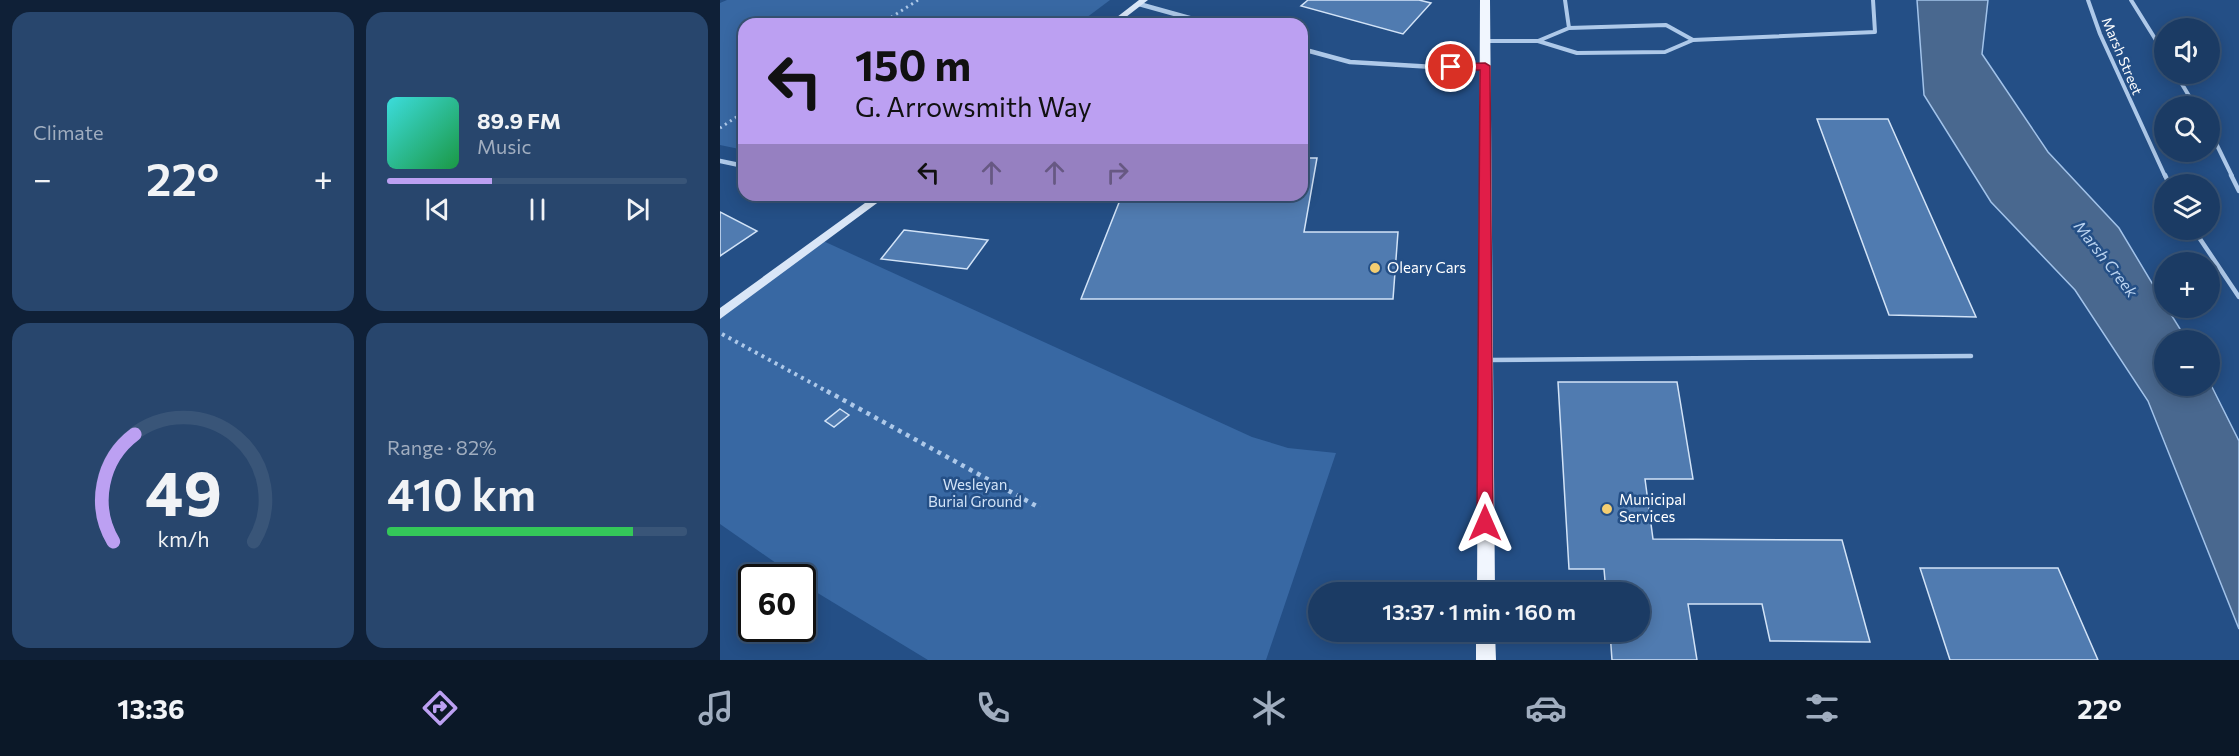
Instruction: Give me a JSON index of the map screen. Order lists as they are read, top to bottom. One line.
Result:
{"streets":{"lane":["Marsh Street"]},"water":["Marsh Creek"],"parks":["Wesleyan Burial Ground"],"places":["Oleary Cars","Municipal Services"],"page":{"tile":["Climate",["Range · 82%","410 km"]],"map_buttons":["+","−"],"turn":["150 m","G. Arrowsmith Way"],"song":["89.9 FM","Music"],"heat":["−","22°","+"],"limit":"60","trip":"13:37 · 1 min · 160 m","tabs":["13:36","22°"],"gauge":["49","km/h"]}}
